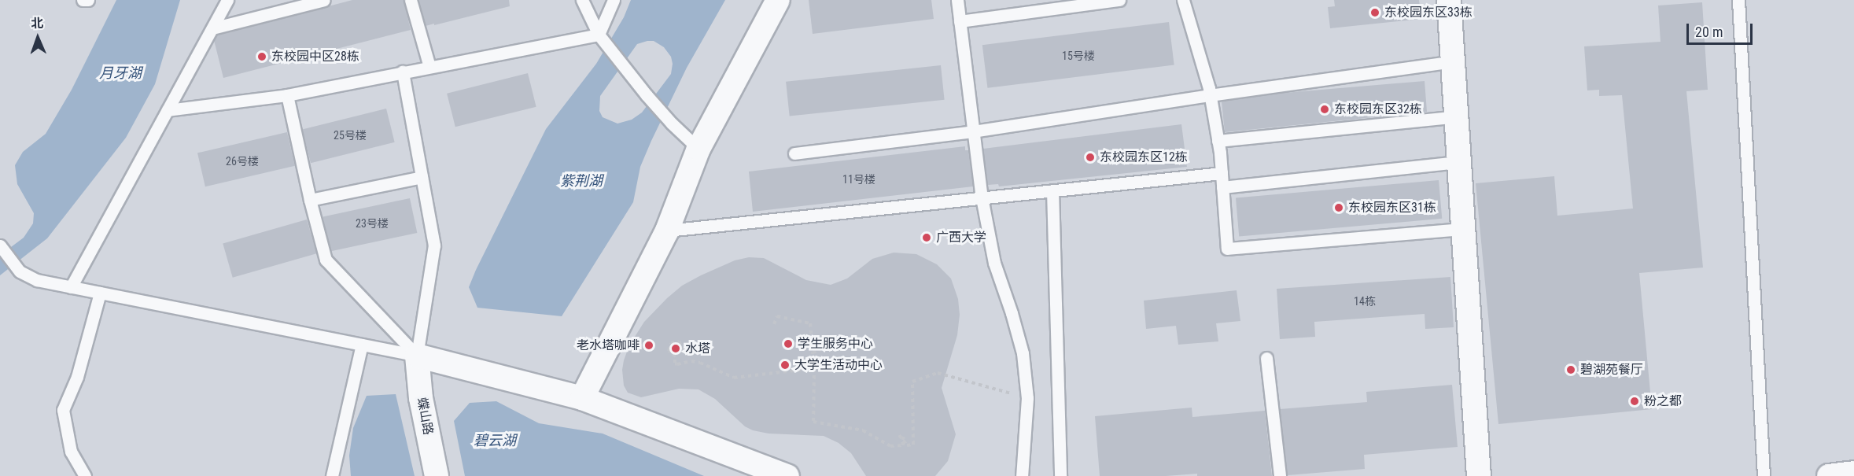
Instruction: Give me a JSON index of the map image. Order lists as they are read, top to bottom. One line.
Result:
{"streets":{"street":["蝶山路"]},"water":["月牙湖","紫荆湖","碧云湖"],"places":["东校园东区33栋","东校园中区28栋","东校园东区32栋","东校园东区12栋","东校园东区31栋","广西大学","学生服务中心","老水塔咖啡","水塔","大学生活动中心","碧湖苑餐厅","粉之都"],"house_numbers":["15号楼","25号楼","26号楼","11号楼","23号楼","14栋"],"scale_bar":"20 m","north":"top"}
